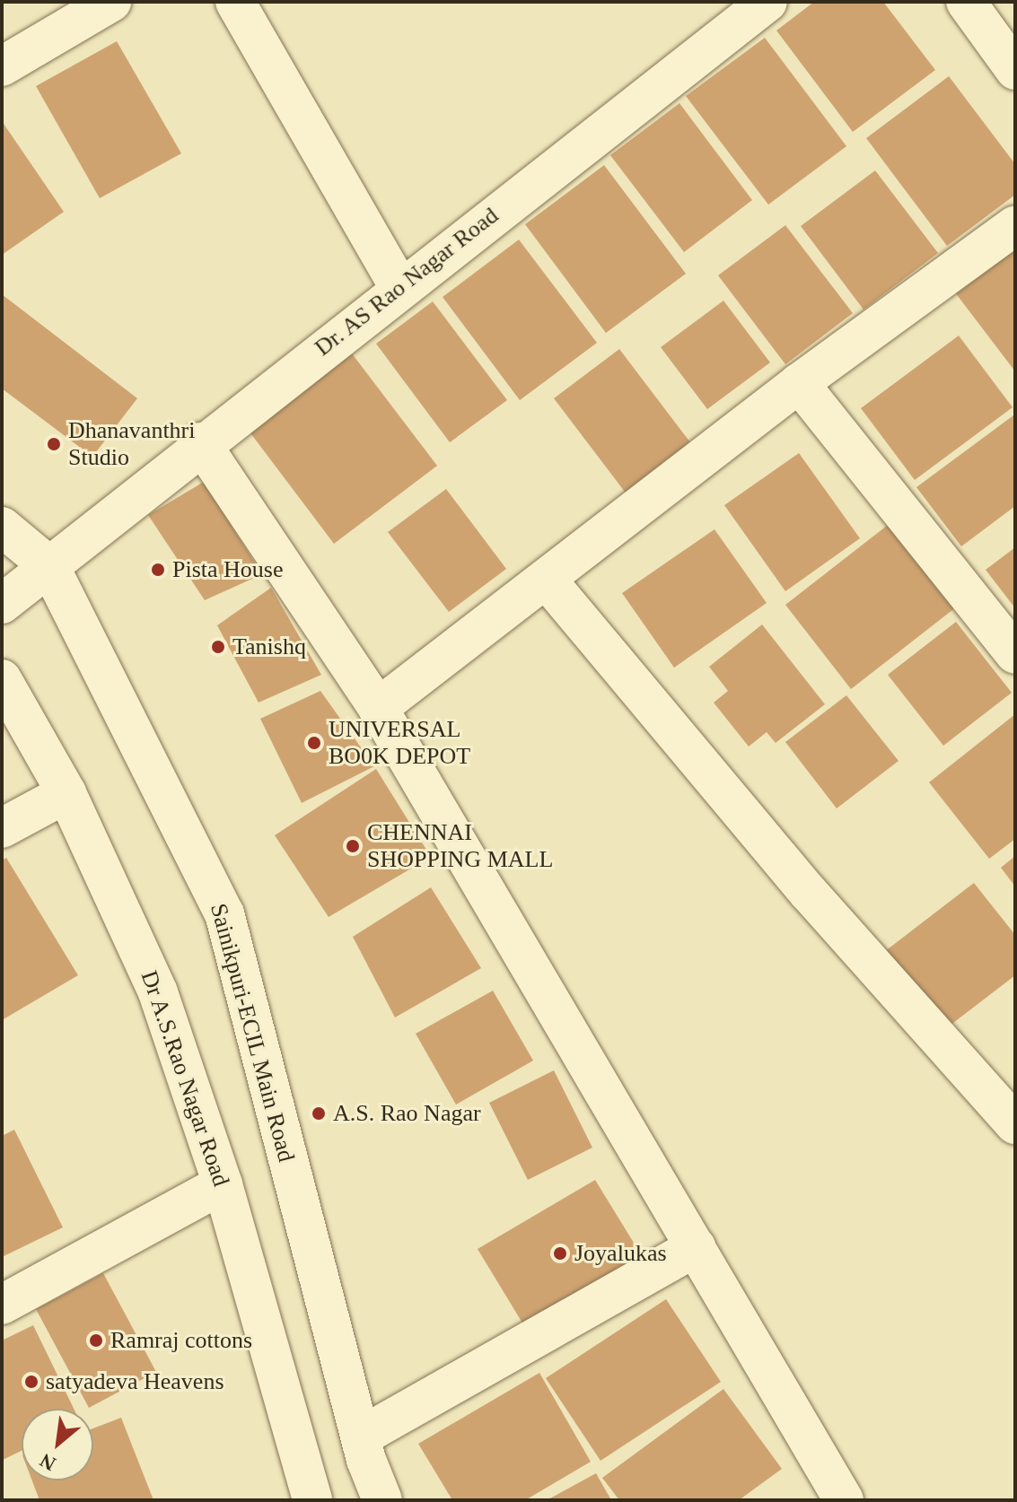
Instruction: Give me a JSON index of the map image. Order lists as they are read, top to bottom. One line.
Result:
{"streets":{"street":["Dr. AS Rao Nagar Road","Sainikpuri-ECIL Main Road","Dr A.S.Rao Nagar Road"]},"crossings":[["Dr. AS Rao Nagar Road","Sainikpuri-ECIL Main Road"]],"places":["Dhanavanthri Studio","Pista House","Tanishq","UNIVERSAL BO0K DEPOT","CHENNAI SHOPPING MALL","A.S. Rao Nagar","Joyalukas","Ramraj cottons","satyadeva Heavens"],"north":"bottom left"}
